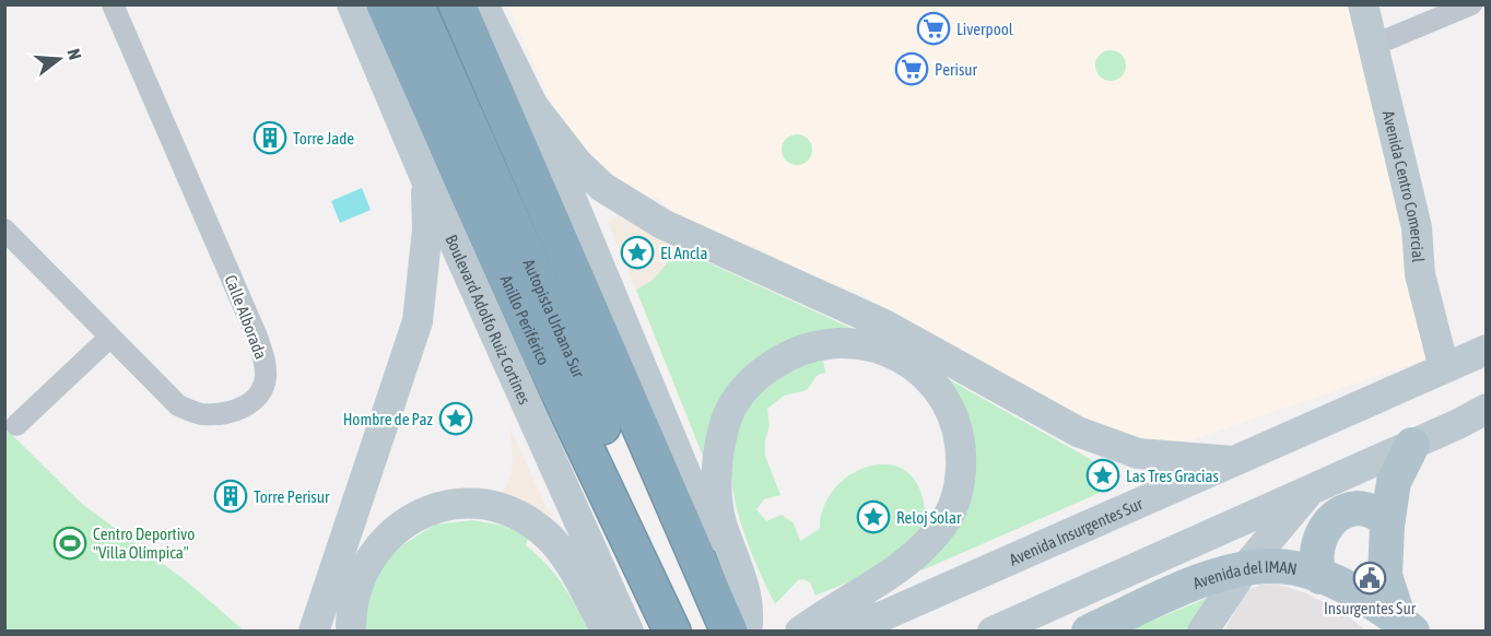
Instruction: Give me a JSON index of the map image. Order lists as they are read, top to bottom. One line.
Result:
{"streets":{"highway":["Autopista Urbana Sur","Anillo Periférico"],"main road":["Avenida Centro Comercial","Boulevard Adolfo Ruiz Cortines","Avenida Insurgentes Sur","Avenida del IMAN"],"street":["Calle Alborada"]},"crossings":[["Avenida Centro Comercial","Avenida Insurgentes Sur"]],"places":{"supermarket":["Liverpool","Perisur"],"building":["Torre Jade","Torre Perisur"],"place":["El Ancla","Hombre de Paz","Las Tres Gracias","Reloj Solar"],"sports":["Centro Deportivo \"Villa Olímpica\""],"public building":["Insurgentes Sur"]},"north":"right"}
